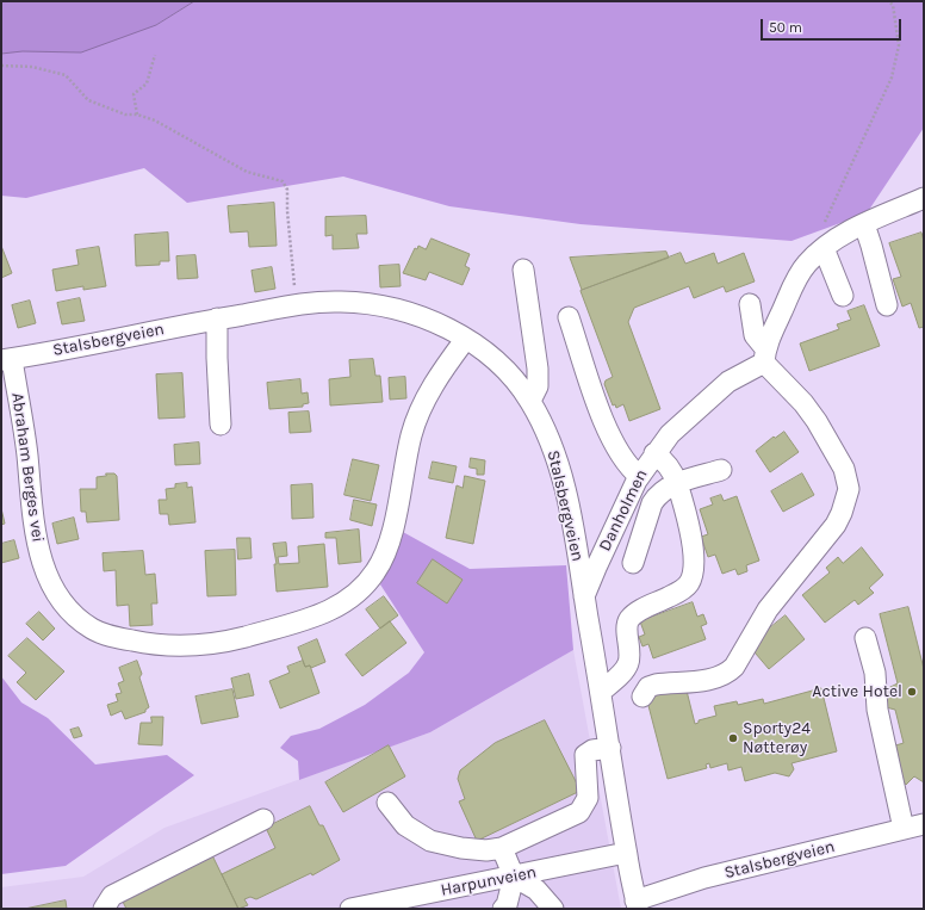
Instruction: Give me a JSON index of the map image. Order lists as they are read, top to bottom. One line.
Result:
{"streets":{"street":["Stalsbergveien","Abraham Berges vei","Danholmen","Harpunveien"]},"crossings":[["Stalsbergveien","Abraham Berges vei"],["Stalsbergveien","Danholmen"],["Stalsbergveien","Harpunveien"]],"places":["Active Hotel","Sporty24 Nøtterøy"],"scale_bar":"50 m"}
